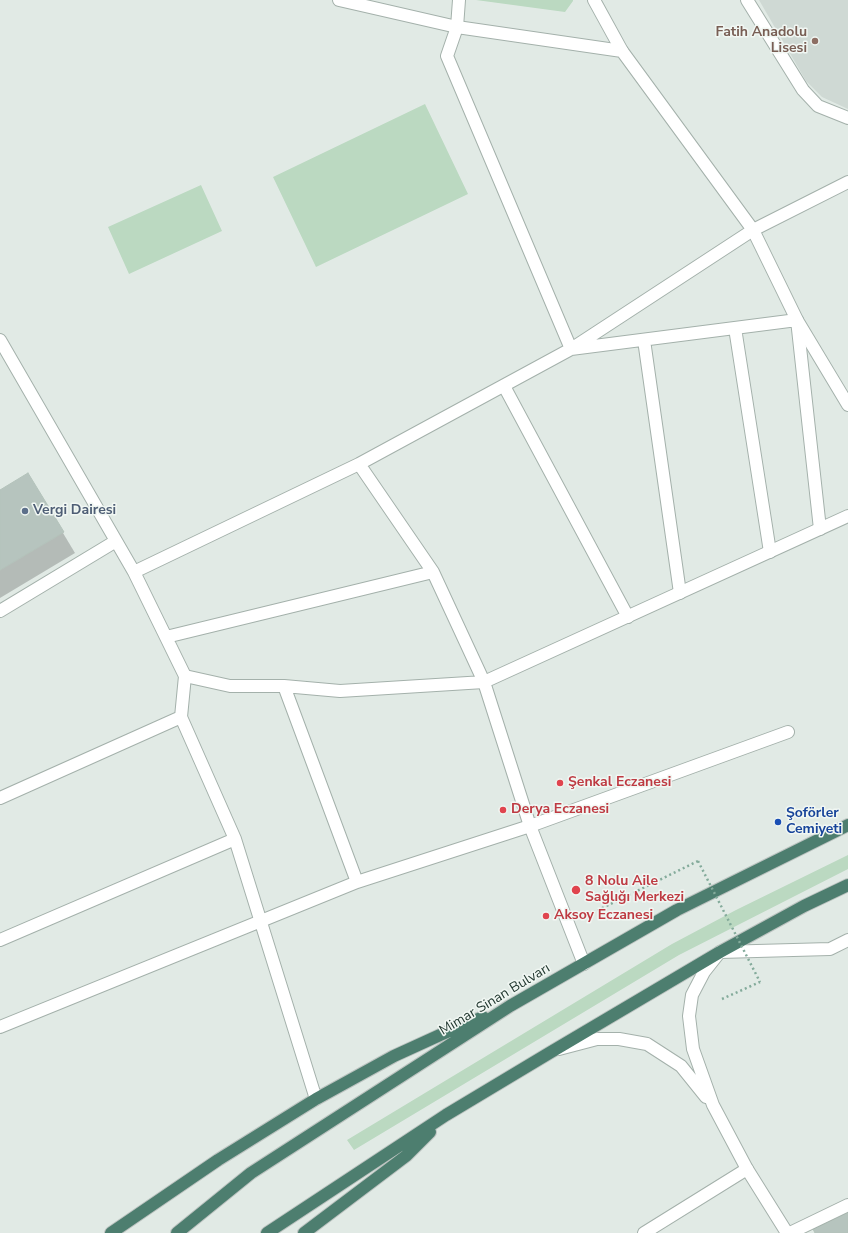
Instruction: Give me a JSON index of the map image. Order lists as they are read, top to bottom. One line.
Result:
{"streets":{"highway":["Mimar Sinan Bulvarı"]},"places":["Fatih Anadolu Lisesi","Vergi Dairesi","Şenkal Eczanesi","Derya Eczanesi","Şoförler Cemiyeti","8 Nolu Aile Sağlığı Merkezi","Aksoy Eczanesi"]}
